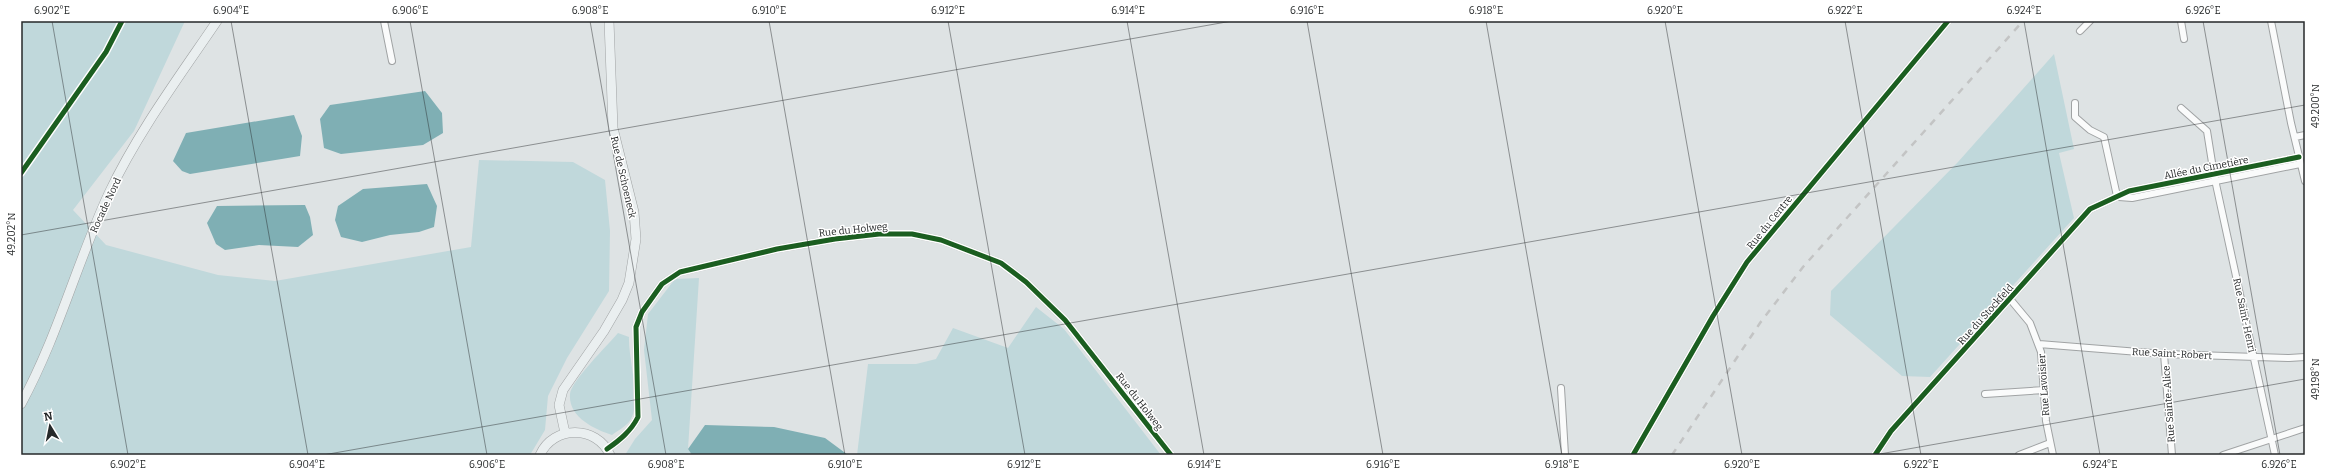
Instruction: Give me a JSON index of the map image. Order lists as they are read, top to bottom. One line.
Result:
{"streets":{"main road":["Rue de Schoeneck","Rocade Nord"],"street":["Allée du Cimetière","Rue du Centre","Rue du Holweg","Rue du Stockfeld","Rue Saint-Henri","Rue Saint-Robert","Rue Lavoisier","Rue Sainte-Alice"]},"crossings":[["Allée du Cimetière","Rue du Stockfeld"],["Allée du Cimetière","Rue Saint-Henri"],["Rue du Stockfeld","Rue Lavoisier"],["Rue Saint-Henri","Rue Saint-Robert"],["Rue Saint-Robert","Rue Lavoisier"],["Rue Saint-Robert","Rue Sainte-Alice"]],"north":"top","coordinates":["6.902°E","6.904°E","6.906°E","6.908°E","6.910°E","6.912°E","6.914°E","6.916°E","6.918°E","6.920°E","6.922°E","6.924°E","6.926°E","49.200°N","49.202°N","49.198°N"]}
